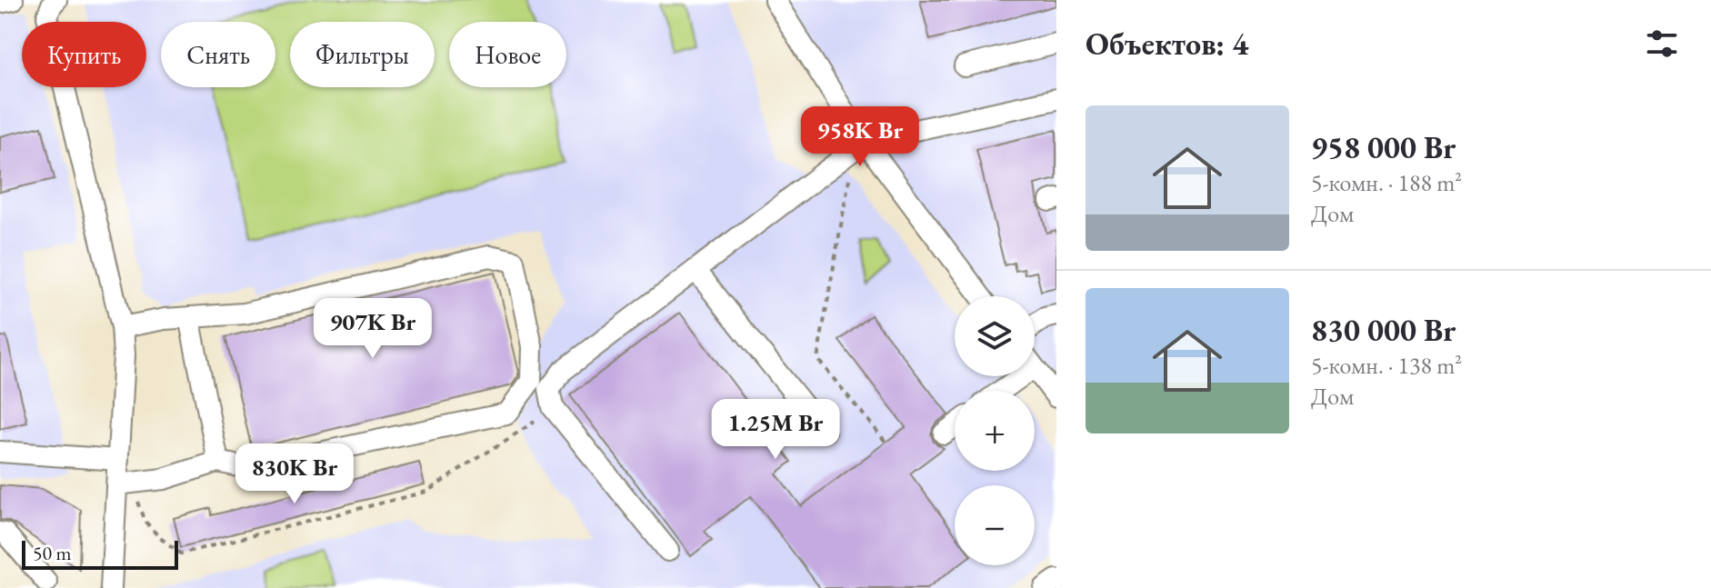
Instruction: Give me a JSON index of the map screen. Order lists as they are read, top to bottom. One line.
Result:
{"scale_bar":"50 m","page":{"heading":"Объектов: 4","chip":["Купить","Снять","Фильтры","Новое"],"list":[{"name":"958 000 Br","note":"5-комн. · 188 m² · Дом"},{"name":"830 000 Br","note":"5-комн. · 138 m² · Дом"}],"price":["958K Br","907K Br","1.25M Br","830K Br"],"map_buttons":["+","−"],"scale":"50 m"}}
